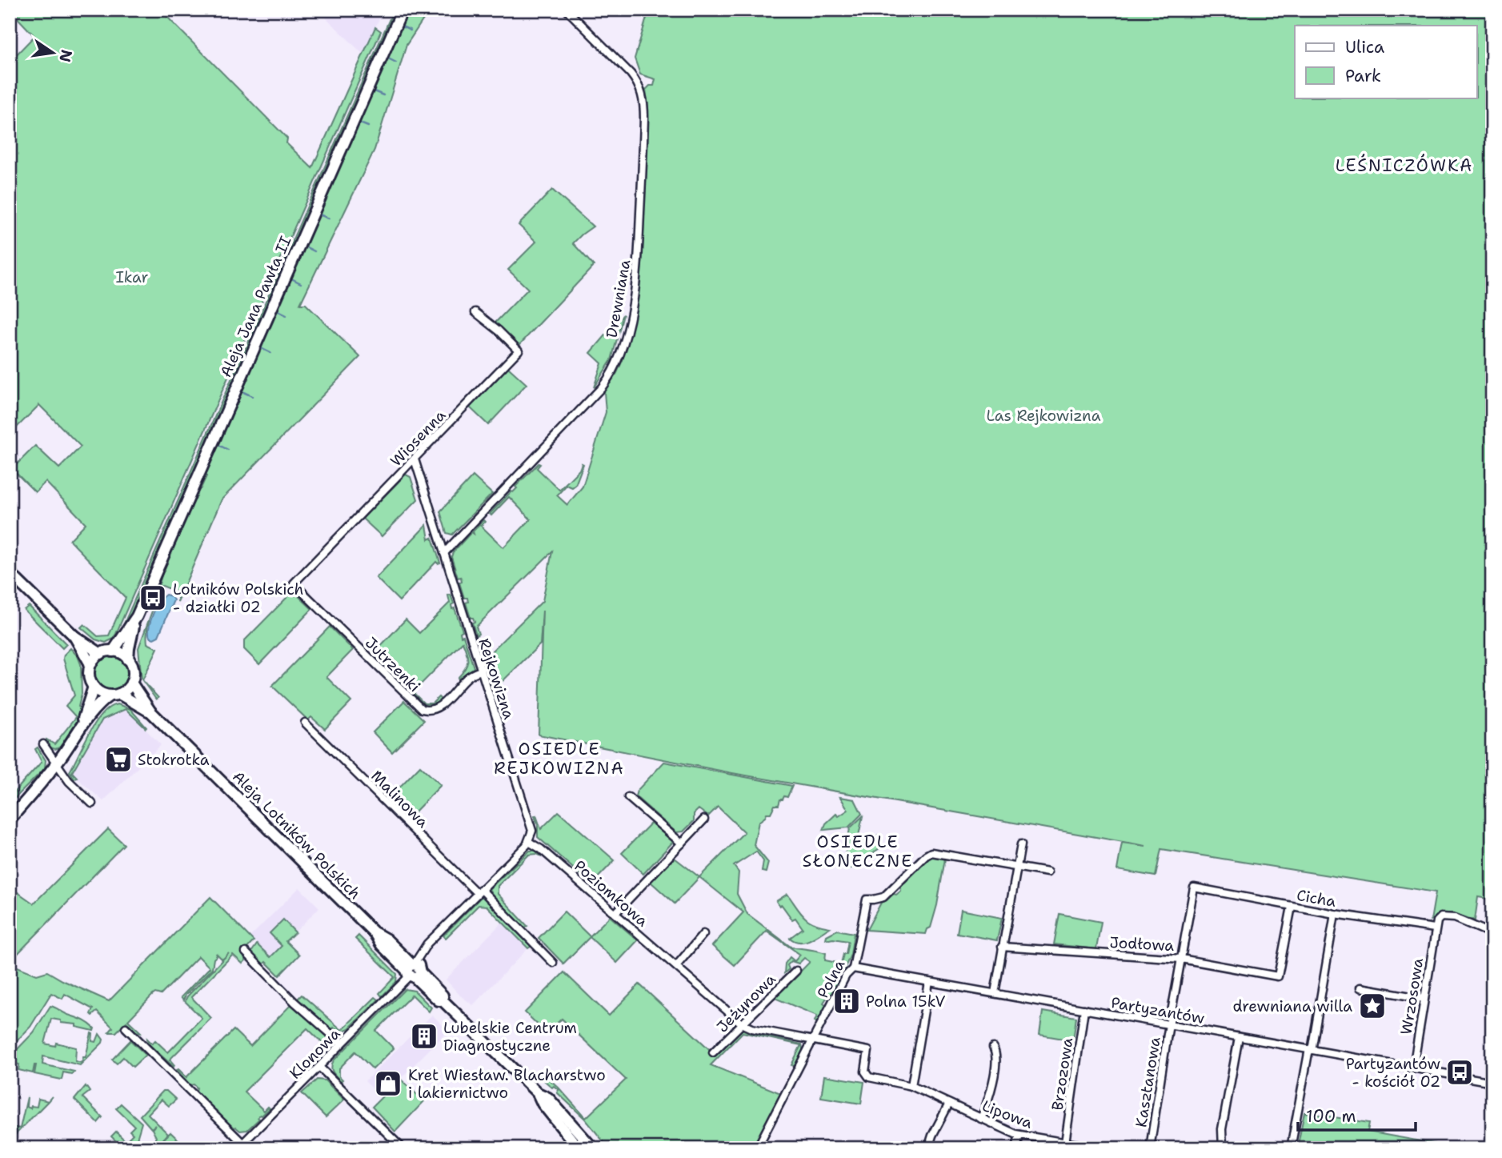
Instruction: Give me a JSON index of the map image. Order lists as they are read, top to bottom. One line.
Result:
{"streets":{"street":["Drewniana","Aleja Jana Pawła II","Wiosenna","Jutrzenki","Rejkowizna","Malinowa","Aleja Lotników Polskich","Poziomkowa","Cicha","Jodłowa","Polna","Wrzosowa","Jeżynowa","Partyzantów","Klonowa","Brzozowa","Kasztanowa","Lipowa"]},"crossings":[["Drewniana","Rejkowizna"],["Aleja Jana Pawła II","Aleja Lotników Polskich"],["Wiosenna","Jutrzenki"],["Wiosenna","Rejkowizna"],["Jutrzenki","Rejkowizna"],["Rejkowizna","Poziomkowa"],["Aleja Lotników Polskich","Klonowa"],["Poziomkowa","Polna"],["Poziomkowa","Jeżynowa"],["Poziomkowa","Lipowa"],["Cicha","Jodłowa"],["Cicha","Wrzosowa"],["Cicha","Kasztanowa"],["Jodłowa","Kasztanowa"],["Polna","Partyzantów"],["Polna","Lipowa"],["Wrzosowa","Partyzantów"],["Partyzantów","Brzozowa"],["Partyzantów","Kasztanowa"],["Brzozowa","Lipowa"]],"districts":["LEŚNICZÓWKA","OSIEDLE REJKOWIZNA","OSIEDLE SŁONECZNE"],"parks":["Ikar","Las Rejkowizna"],"places":{"bus stop":["Lotników Polskich - działki 02","Partyzantów - kościół 02"],"supermarket":["Stokrotka"],"building":["Polna 15kV","Lubelskie Centrum Diagnostyczne"],"place":["drewniana willa"],"shop":["Kret Wiesław. Blacharstwo i lakiernictwo"]},"legend":["Ulica","Park"],"scale_bar":"100 m","north":"right"}
